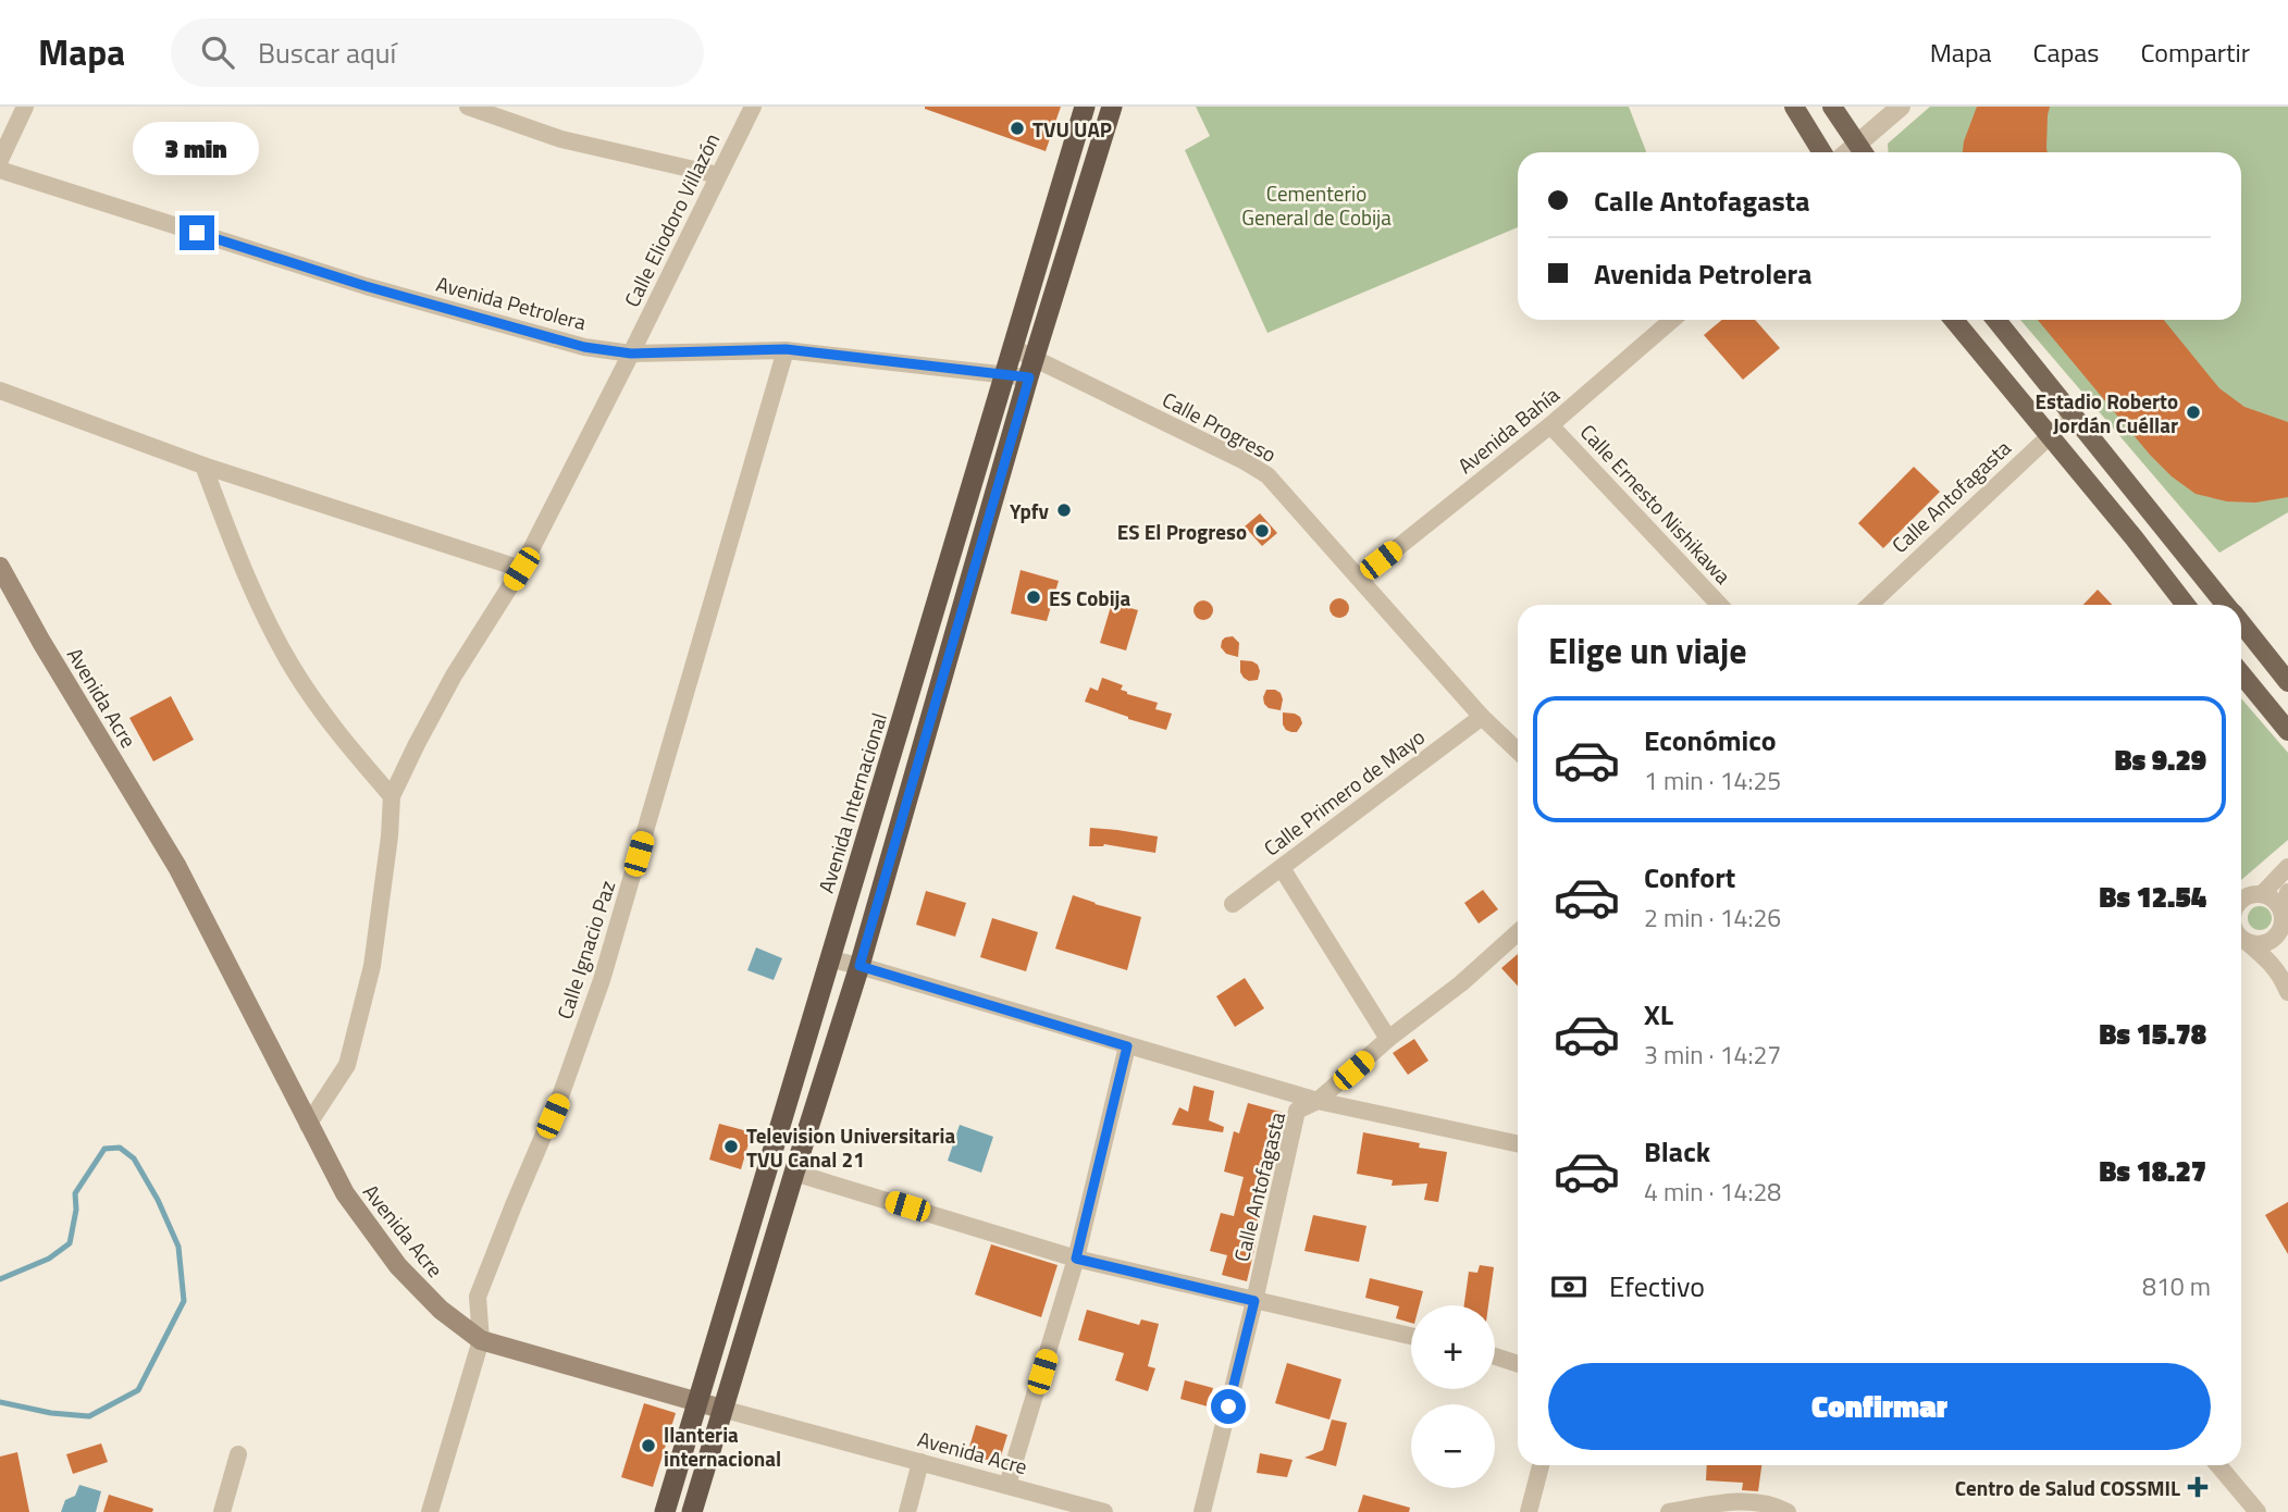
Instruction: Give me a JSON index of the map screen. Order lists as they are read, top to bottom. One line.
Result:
{"streets":{"highway":["Avenida Internacional"],"main road":["Avenida Acre"],"street":["Calle Eliodoro Villazón","Avenida Petrolera","Calle Progreso","Avenida Bahía","Calle Antofagasta","Calle Ernesto Nishikawa","Calle Primero de Mayo","Calle Ignacio Paz"]},"crossings":[["Calle Eliodoro Villazón","Avenida Petrolera"],["Avenida Petrolera","Calle Progreso"],["Avenida Petrolera","Avenida Internacional"],["Avenida Petrolera","Calle Ignacio Paz"],["Calle Progreso","Avenida Bahía"],["Calle Progreso","Calle Primero de Mayo"],["Calle Progreso","Avenida Internacional"],["Avenida Bahía","Calle Ernesto Nishikawa"],["Avenida Acre","Avenida Internacional"],["Avenida Acre","Calle Ignacio Paz"]],"parks":["Cementerio General de Cobija"],"places":{"other":["TVU UAP","Estadio Roberto Jordán Cuéllar","Ypfv","ES El Progreso","ES Cobija","Television Universitaria TVU Canal 21","llanteria internacional"],"health":["Centro de Salud COSSMIL"]},"page":{"header":"Mapa","search":"Buscar aquí","nav":["Mapa","Capas","Compartir"],"bubble":"3 min","banner":["Calle Antofagasta","Avenida Petrolera"],"heading":"Elige un viaje","list":[{"name":"Económico","note":"1 min · 14:25","value":"Bs 9.29"},{"name":"Confort","note":"2 min · 14:26","value":"Bs 12.54"},{"name":"XL","note":"3 min · 14:27","value":"Bs 15.78"},{"name":"Black","note":"4 min · 14:28","value":"Bs 18.27"}],"pay":["Efectivo","810 m"],"map_buttons":["+","−"],"buttons":"Confirmar"}}
